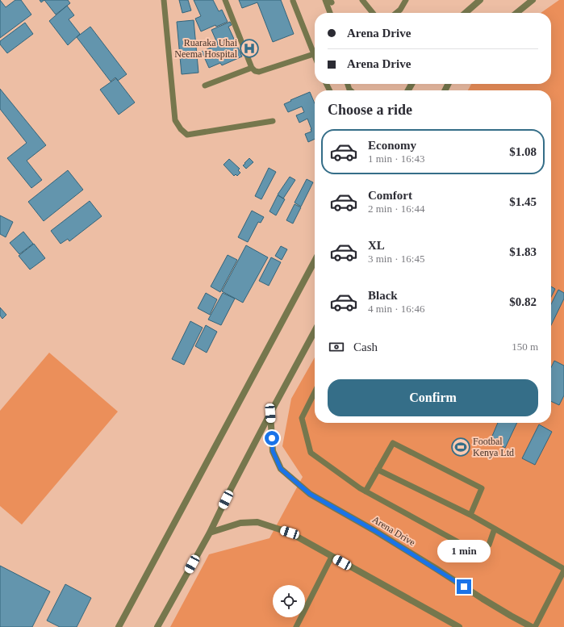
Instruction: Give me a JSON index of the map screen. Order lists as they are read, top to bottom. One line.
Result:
{"streets":{"street":["Arena Drive"]},"places":{"hospital":["Ruaraka Uhai Neema Hospital"],"sports":["Footbal Kenya Ltd"]},"page":{"banner":["Arena Drive","Arena Drive"],"heading":"Choose a ride","list":[{"name":"Economy","note":"1 min · 16:43","value":"$1.08"},{"name":"Comfort","note":"2 min · 16:44","value":"$1.45"},{"name":"XL","note":"3 min · 16:45","value":"$1.83"},{"name":"Black","note":"4 min · 16:46","value":"$0.82"}],"pay":["Cash","150 m"],"buttons":"Confirm","bubble":"1 min"}}
